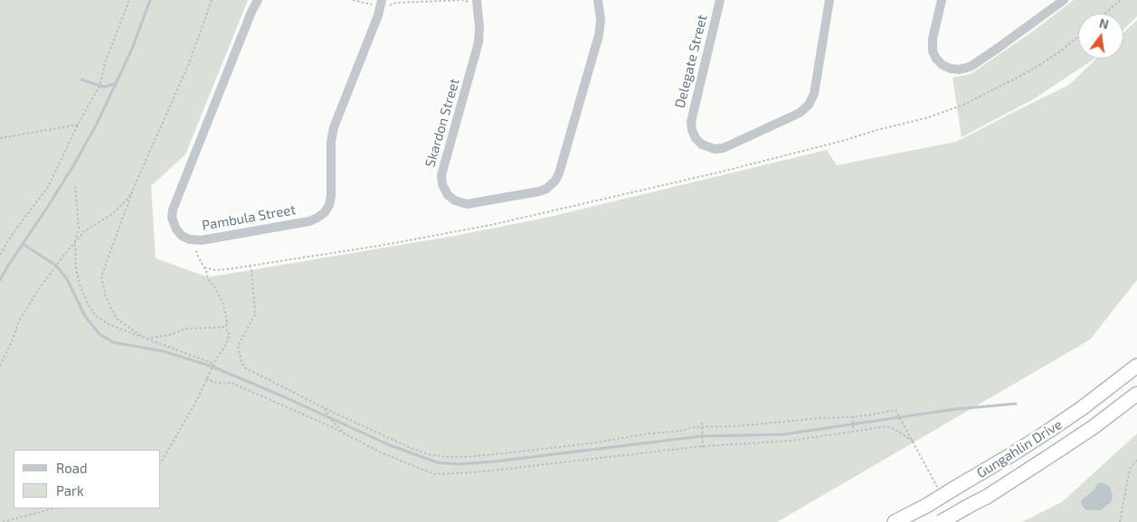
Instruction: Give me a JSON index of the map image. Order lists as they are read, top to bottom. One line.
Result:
{"streets":{"highway":["Gungahlin Drive"],"street":["Delegate Street","Skardon Street","Pambula Street"]},"legend":["Road","Park"],"north":"top"}
